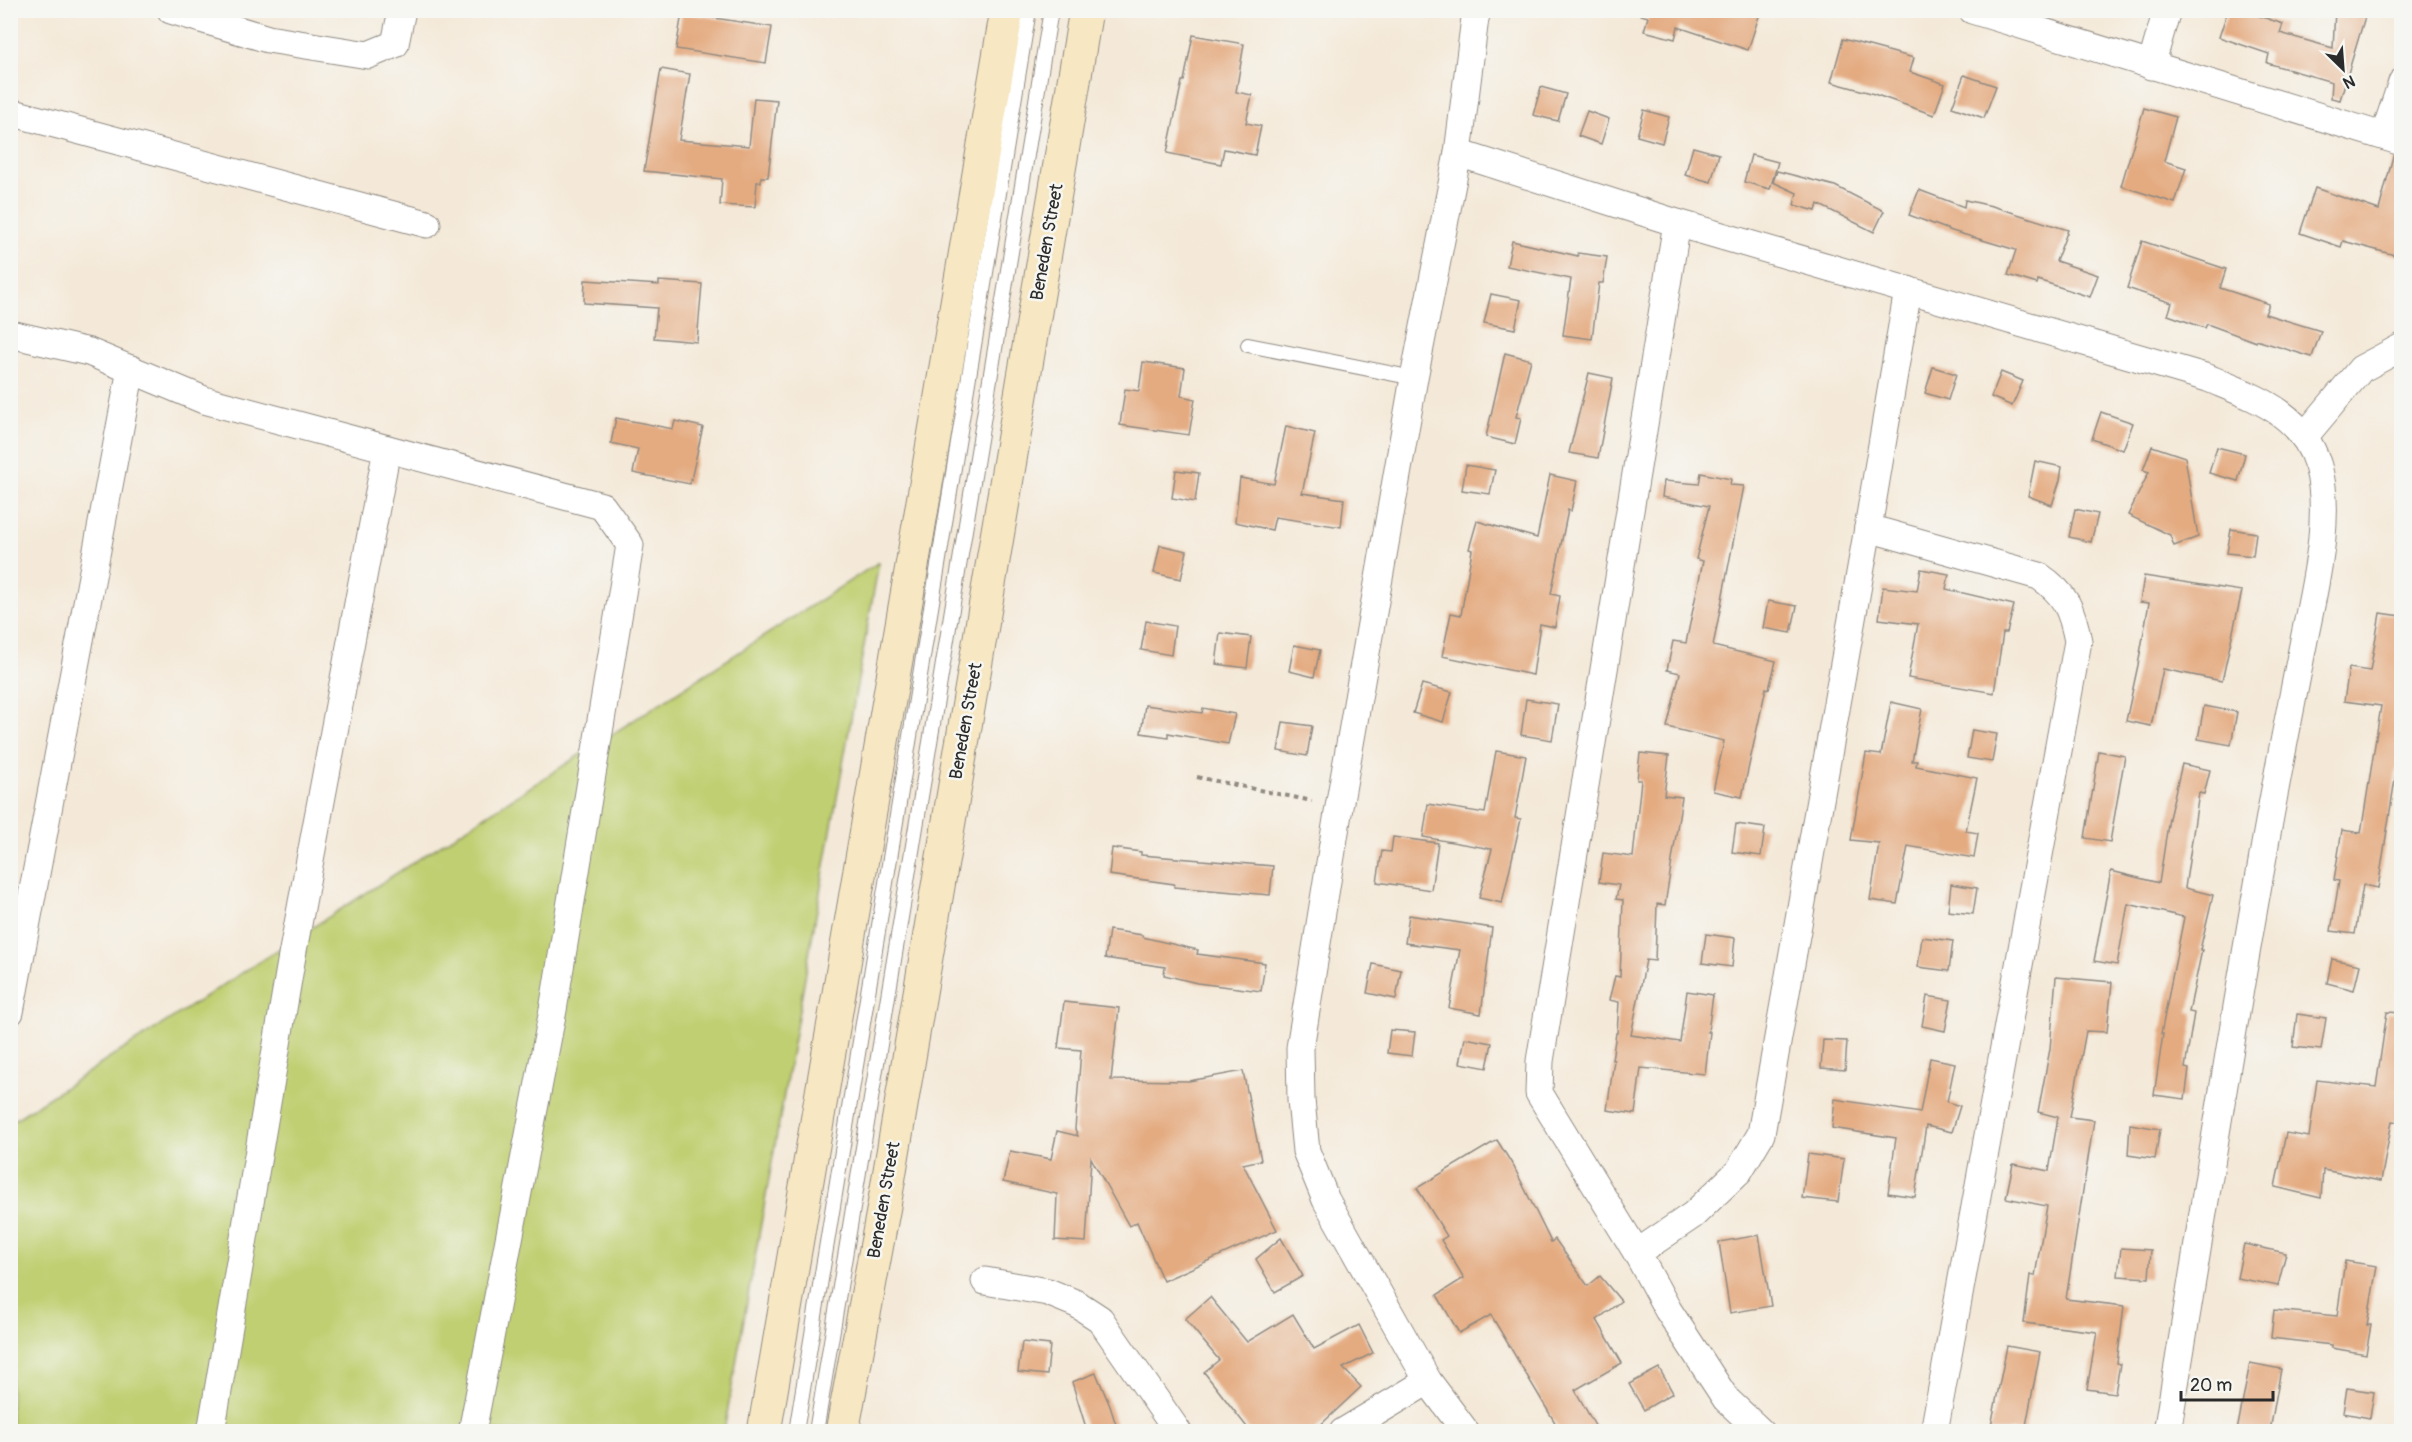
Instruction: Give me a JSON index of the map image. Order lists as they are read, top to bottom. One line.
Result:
{"streets":{"main road":["Beneden Street"]},"scale_bar":"20 m","north":"bottom right"}
